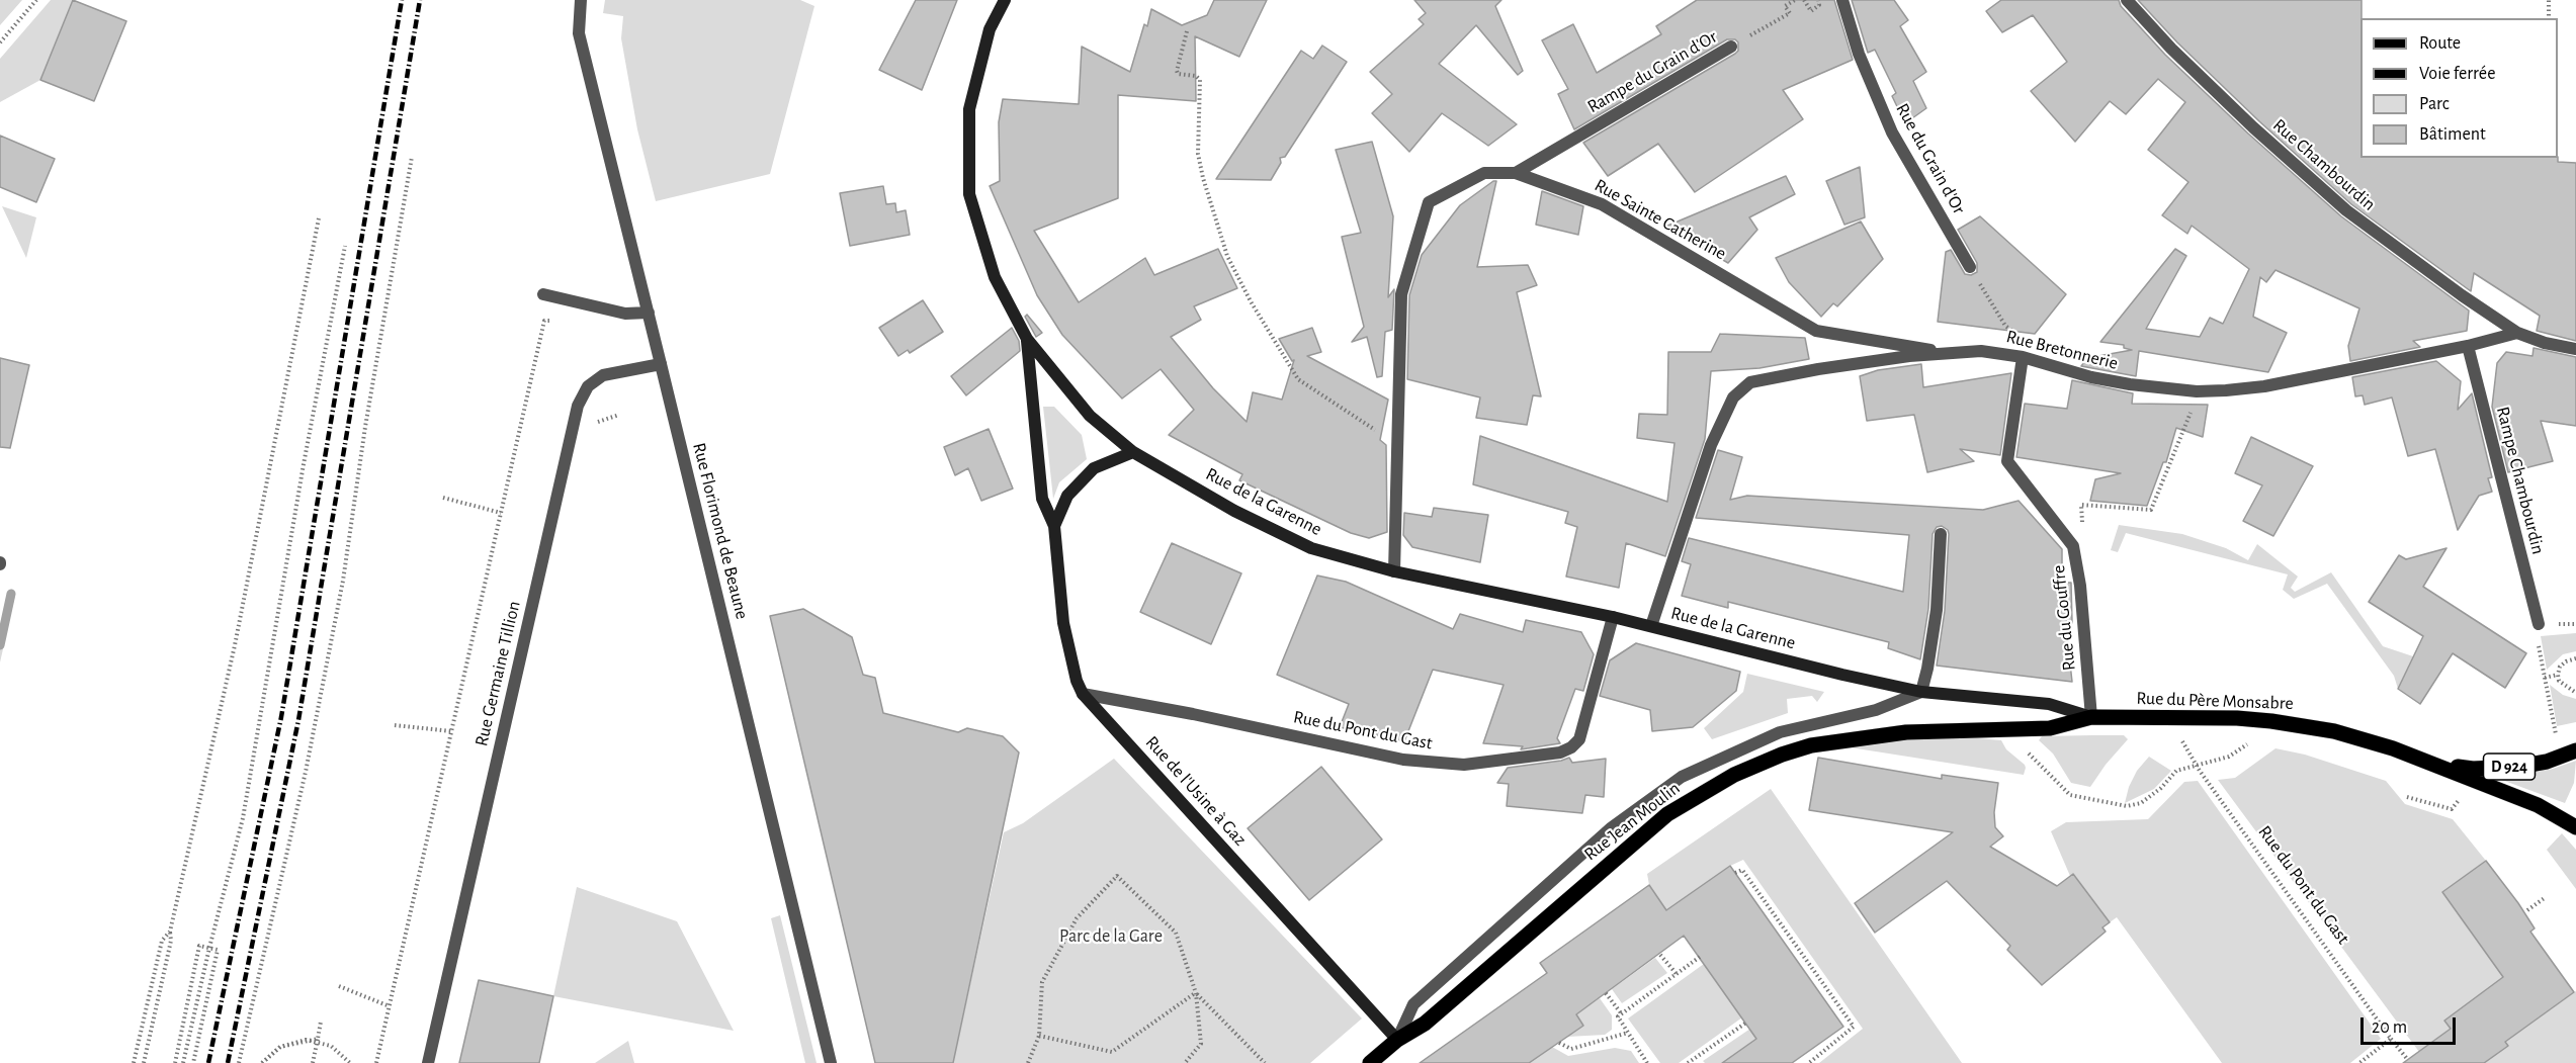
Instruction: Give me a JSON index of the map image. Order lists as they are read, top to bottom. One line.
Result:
{"streets":{"main road":["Rue du Père Monsabre","D 924","Rue Jean Moulin"],"street":["Rampe du Grain d'Or","Rue du Grain d'Or","Rue Chambourdin","Rue Sainte Catherine","Rue Bretonnerie","Rampe Chambourdin","Rue de la Garenne","Rue Florimond de Beaune","Rue du Gouffre","Rue Germaine Tillion","Rue du Pont du Gast","Rue de l'Usine à Gaz"]},"crossings":[["Rampe du Grain d'Or","Rue Sainte Catherine"],["Rue Chambourdin","Rue Bretonnerie"],["Rue Sainte Catherine","Rue Bretonnerie"],["Rue Sainte Catherine","Rue de la Garenne"],["Rue Bretonnerie","Rampe Chambourdin"],["Rue Bretonnerie","Rue de la Garenne"],["Rue Bretonnerie","Rue du Gouffre"],["Rue de la Garenne","Rue du Père Monsabre"],["Rue de la Garenne","Rue du Pont du Gast"],["Rue de la Garenne","Rue de l'Usine à Gaz"],["Rue de la Garenne","Rue Jean Moulin"],["Rue Florimond de Beaune","Rue Germaine Tillion"],["Rue du Gouffre","Rue du Père Monsabre"],["Rue du Père Monsabre","Rue du Pont du Gast"],["Rue du Père Monsabre","D 924"],["Rue du Père Monsabre","Rue Jean Moulin"],["Rue du Pont du Gast","Rue de l'Usine à Gaz"],["Rue de l'Usine à Gaz","Rue Jean Moulin"]],"parks":["Parc de la Gare"],"legend":["Route","Voie ferrée","Parc","Bâtiment"],"scale_bar":"20 m"}
